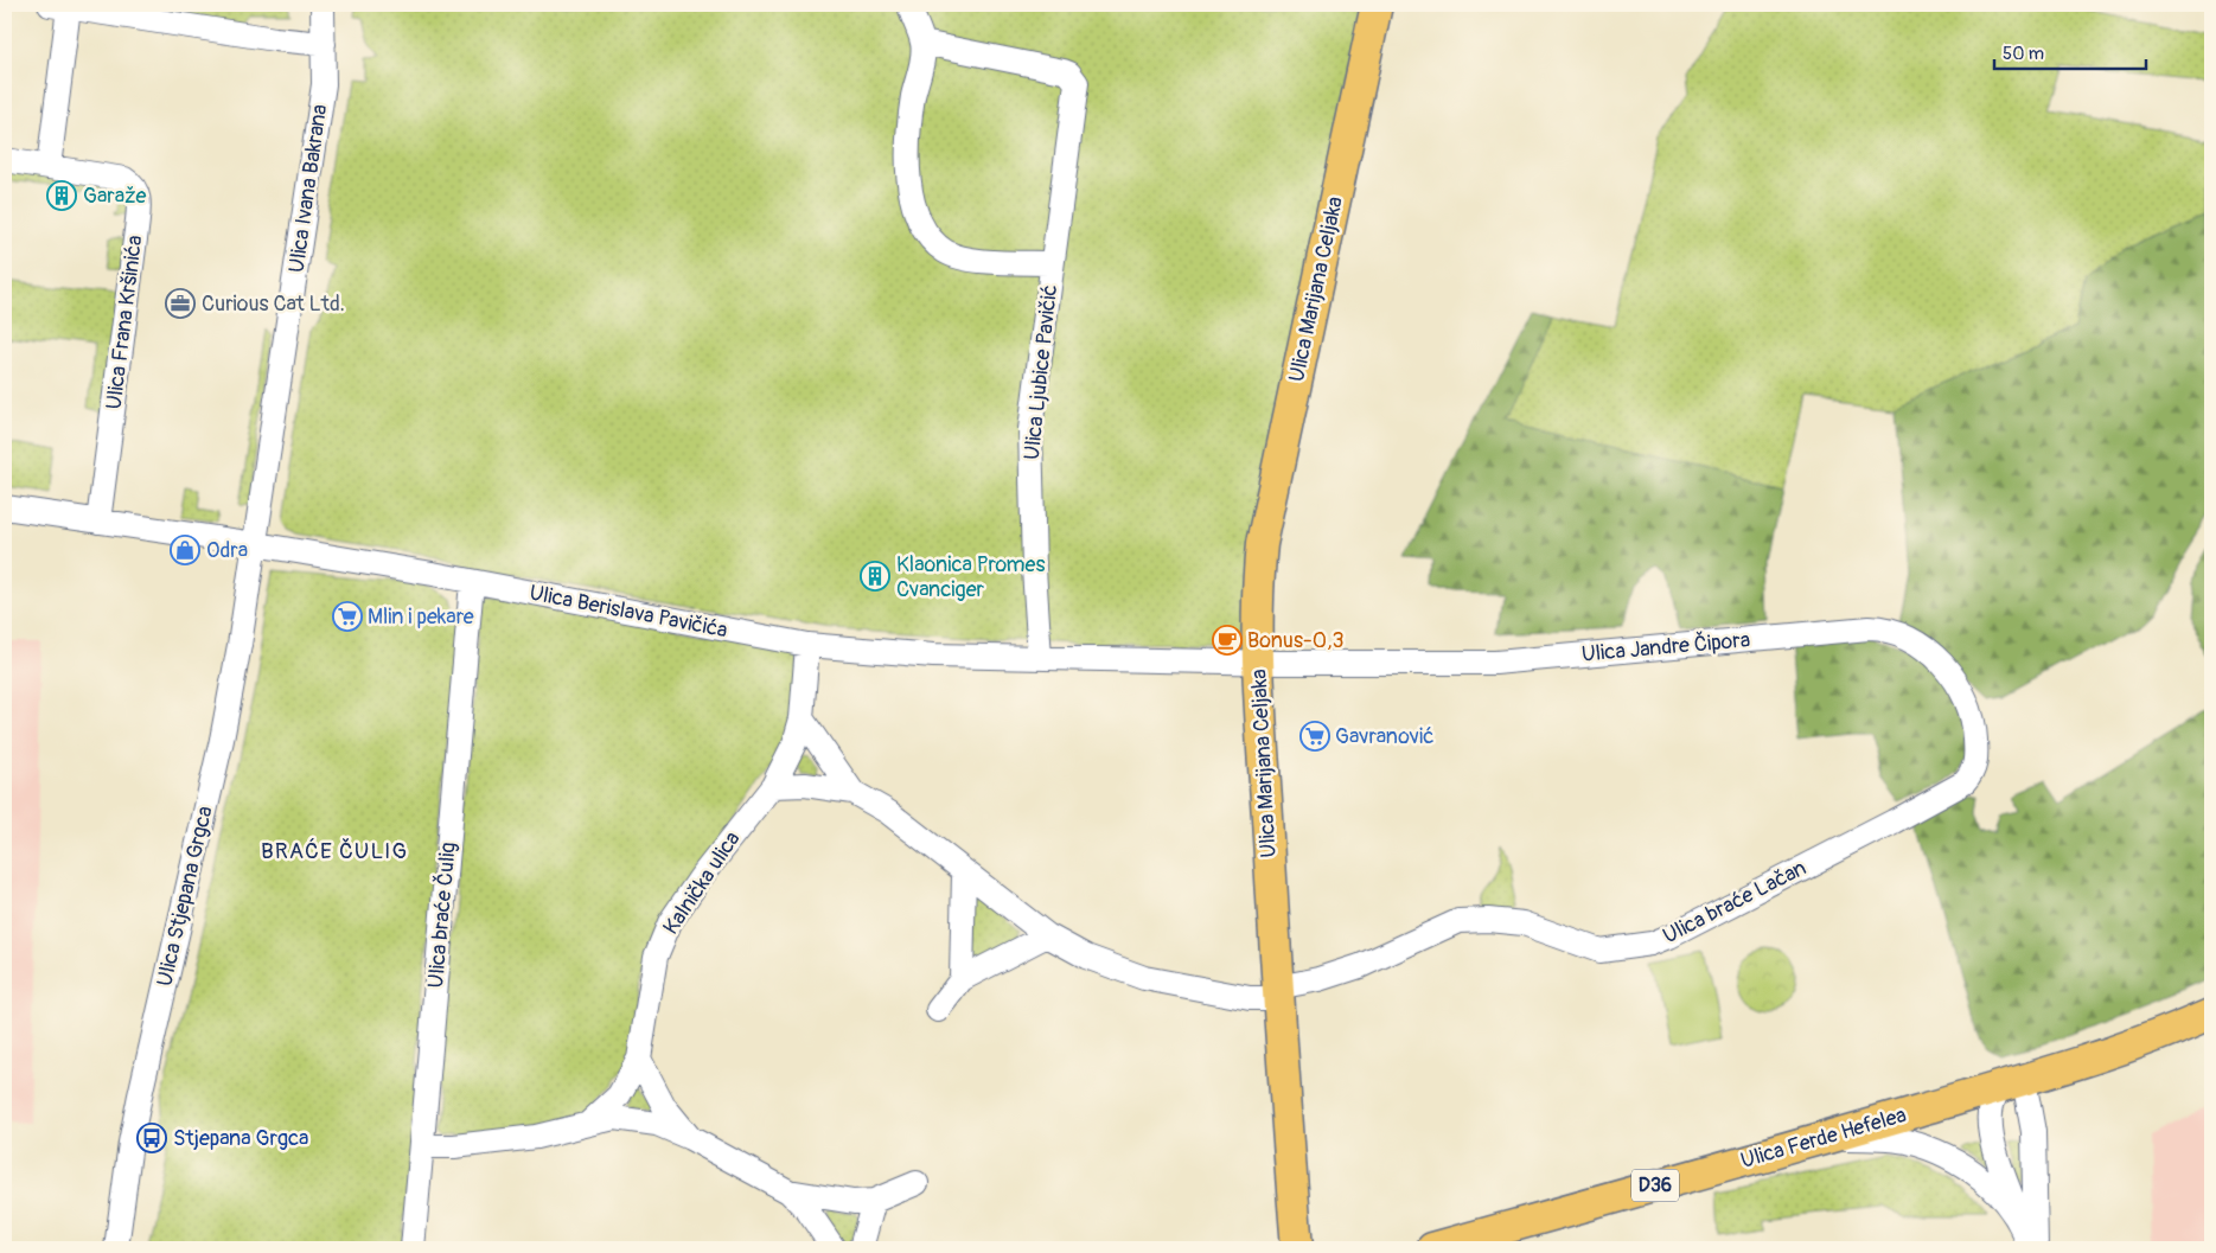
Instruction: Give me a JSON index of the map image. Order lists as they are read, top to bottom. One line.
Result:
{"streets":{"main road":["Ulica Marijana Celjaka","Ulica Ferde Hefelea","D36"],"street":["Ulica Ivana Bakrana","Ulica Frana Kršinića","Ulica Ljubice Pavičić","Ulica Berislava Pavičića","Ulica Jandre Čipora","Kalnička ulica","Ulica Stjepana Grgca","Ulica braće Lačan","Ulica braće Čulig"]},"crossings":[["Ulica Ivana Bakrana","Ulica Berislava Pavičića"],["Ulica Ivana Bakrana","Ulica Stjepana Grgca"],["Ulica Marijana Celjaka","Ulica Berislava Pavičića"],["Ulica Marijana Celjaka","Ulica Jandre Čipora"],["Ulica Marijana Celjaka","Ulica braće Lačan"],["Ulica Frana Kršinića","Ulica Berislava Pavičića"],["Ulica Ljubice Pavičić","Ulica Berislava Pavičića"],["Ulica Berislava Pavičića","Ulica Jandre Čipora"],["Ulica Berislava Pavičića","Kalnička ulica"],["Ulica Berislava Pavičića","Ulica Stjepana Grgca"],["Ulica Berislava Pavičića","Ulica braće Čulig"],["Ulica Jandre Čipora","Ulica braće Lačan"],["Kalnička ulica","Ulica braće Čulig"]],"districts":["BRAĆE ČULIG"],"places":{"building":["Garaže","Klaonica Promes Cvanciger"],"office":["Curious Cat Ltd."],"shop":["Odra"],"supermarket":["Mlin i pekare","Gavranović"],"cafe":["Bonus-0,3"],"bus stop":["Stjepana Grgca"]},"scale_bar":"50 m"}
